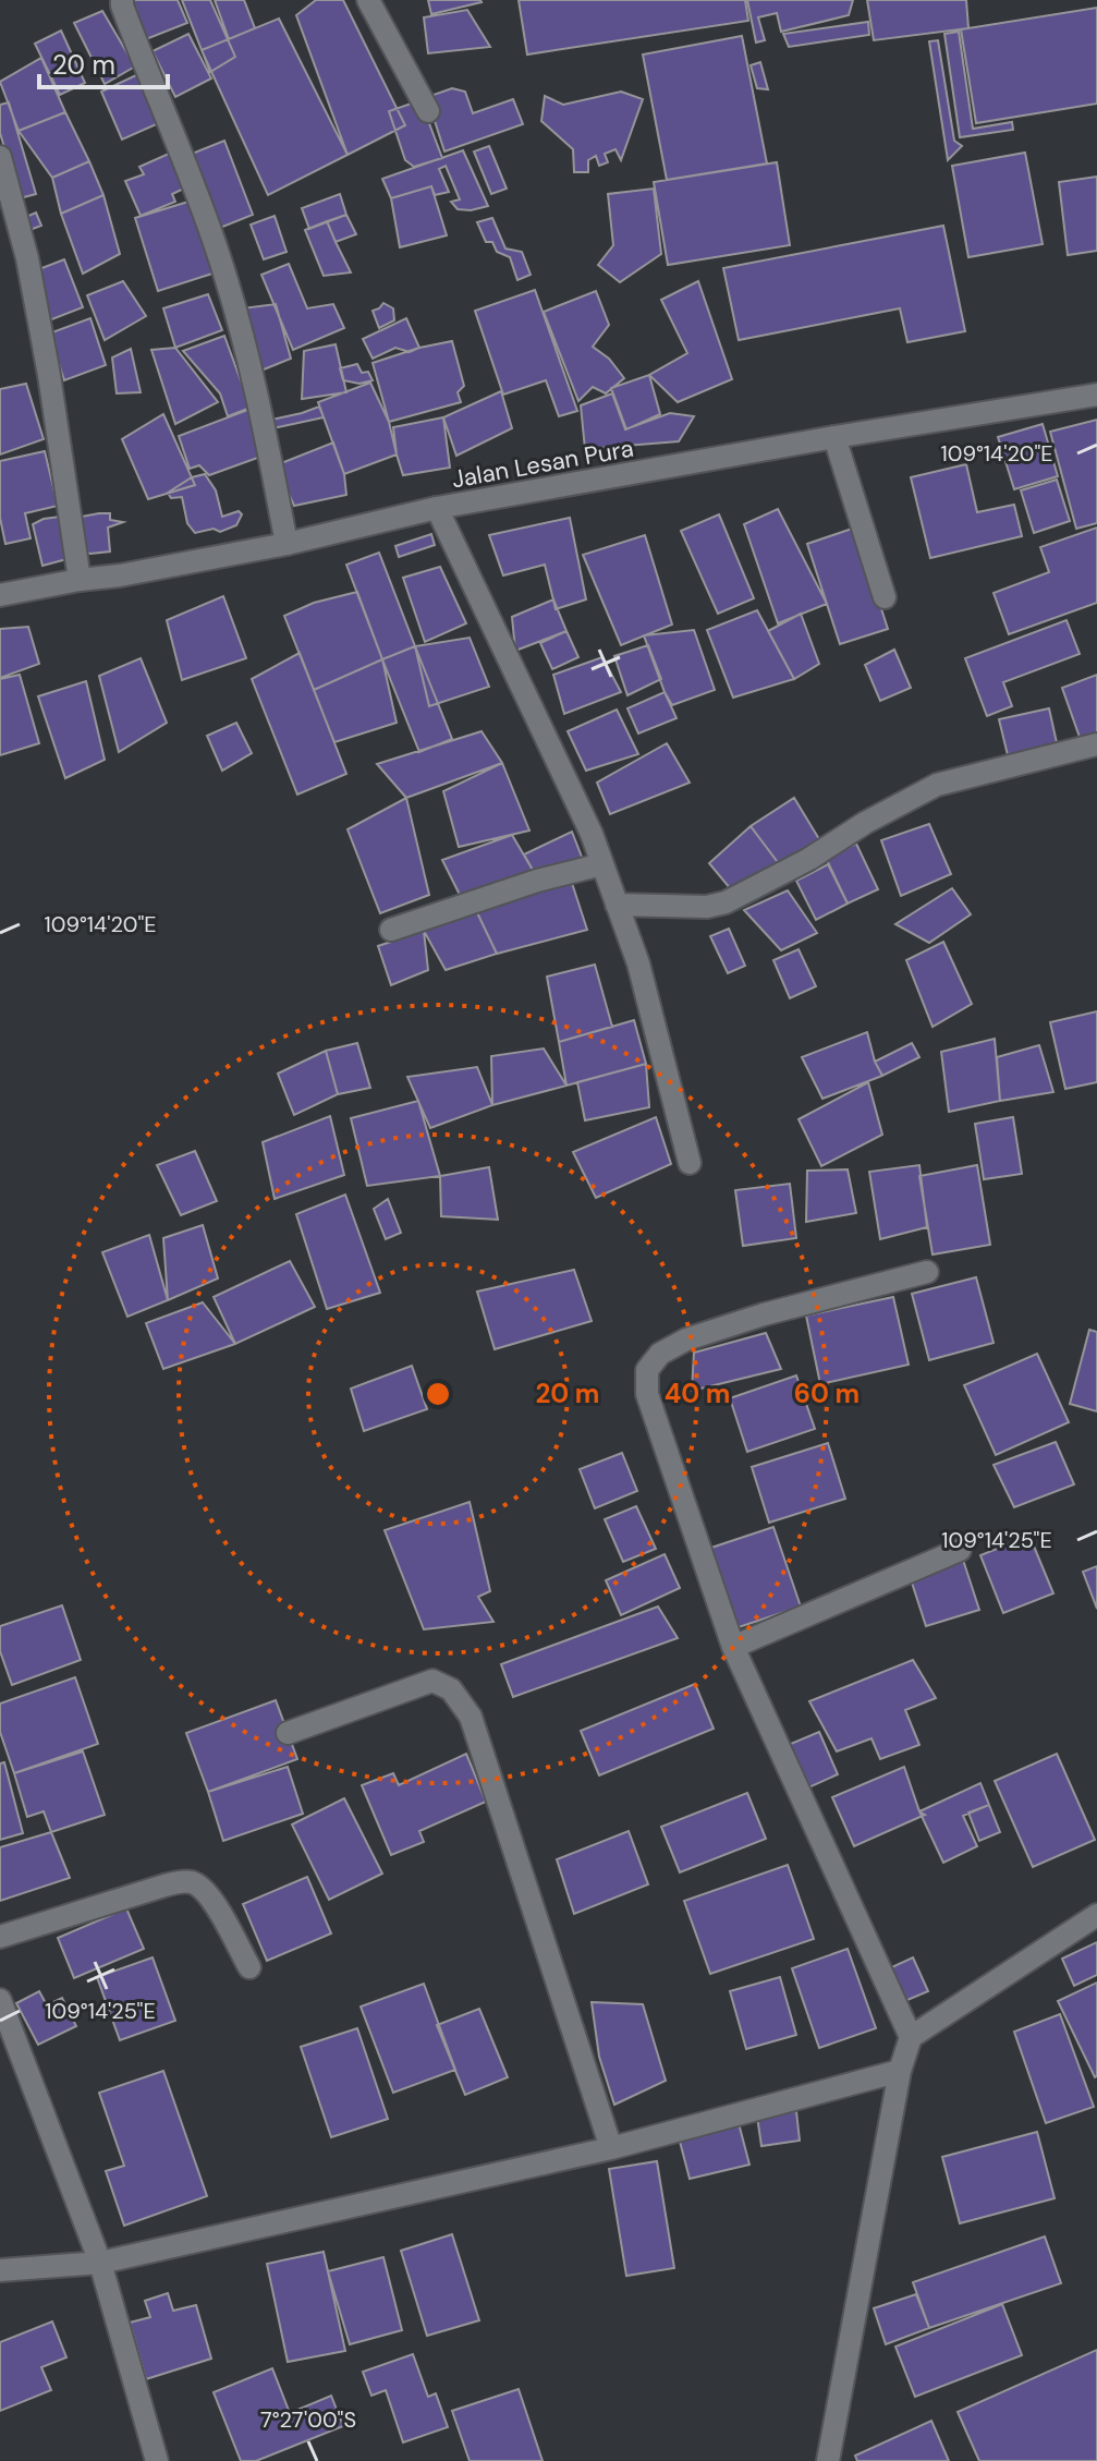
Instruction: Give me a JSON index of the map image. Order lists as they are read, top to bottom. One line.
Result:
{"streets":{"street":["Jalan Lesan Pura"]},"scale_bar":"20 m","coordinates":["109°14'20\"E","109°14'25\"E","7°27'00\"S"],"rings":["20 m","40 m","60 m"]}
